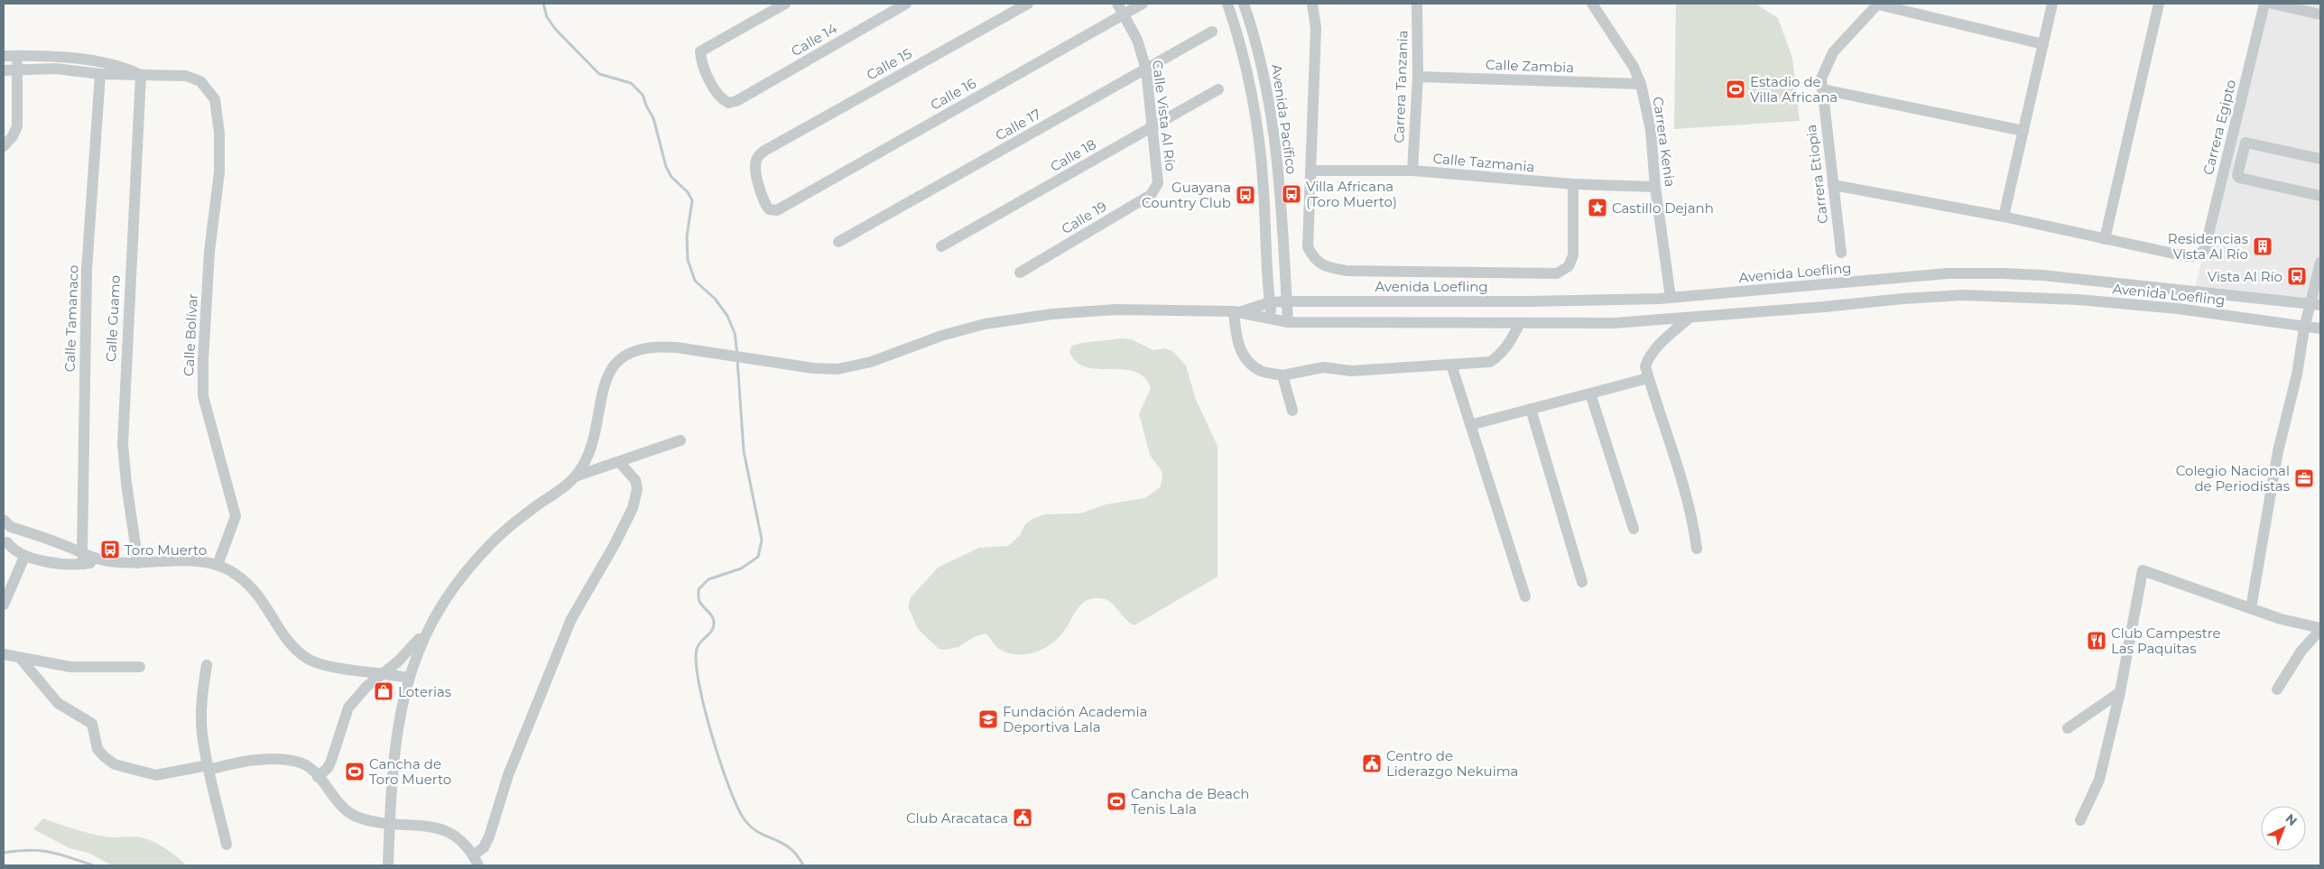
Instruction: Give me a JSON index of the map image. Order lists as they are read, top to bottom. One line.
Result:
{"streets":{"street":["Calle 14","Calle 15","Calle Zambia","Carrera Tanzania","Calle 16","Calle Vista Al Río","Avenida Pacífico","Calle 17","Carrera Egipto","Carrera Kenia","Calle 18","Calle Tazmania","Carrera Etiopia","Calle 19","Avenida Loefling","Calle Tamanaco","Calle Guamo","Calle Bolívar"]},"crossings":[["Calle 15","Calle 16"],["Calle Zambia","Carrera Tanzania"],["Calle Zambia","Carrera Kenia"],["Carrera Tanzania","Calle Tazmania"],["Calle 16","Calle Vista Al Río"],["Calle Vista Al Río","Calle 17"],["Calle Vista Al Río","Calle 18"],["Calle Vista Al Río","Calle 19"],["Avenida Pacífico","Avenida Loefling"],["Carrera Kenia","Calle Tazmania"],["Carrera Kenia","Avenida Loefling"],["Calle Guamo","Calle Bolívar"]],"places":{"sports":["Estadio de Villa Africana","Cancha de Toro Muerto","Cancha de Beach Tenis Lala"],"bus stop":["Villa Africana (Toro Muerto)","Guayana Country Club","Vista Al Río","Toro Muerto"],"place":["Castillo Dejanh"],"building":["Residencias Vista Al Río"],"office":["Colegio Nacional de Periodistas"],"restaurant":["Club Campestre Las Paquitas"],"shop":["Loterias"],"school or university":["Fundación Academia Deportiva Lala"],"public building":["Centro de Liderazgo Nekuima","Club Aracataca"]},"north":"top right"}
